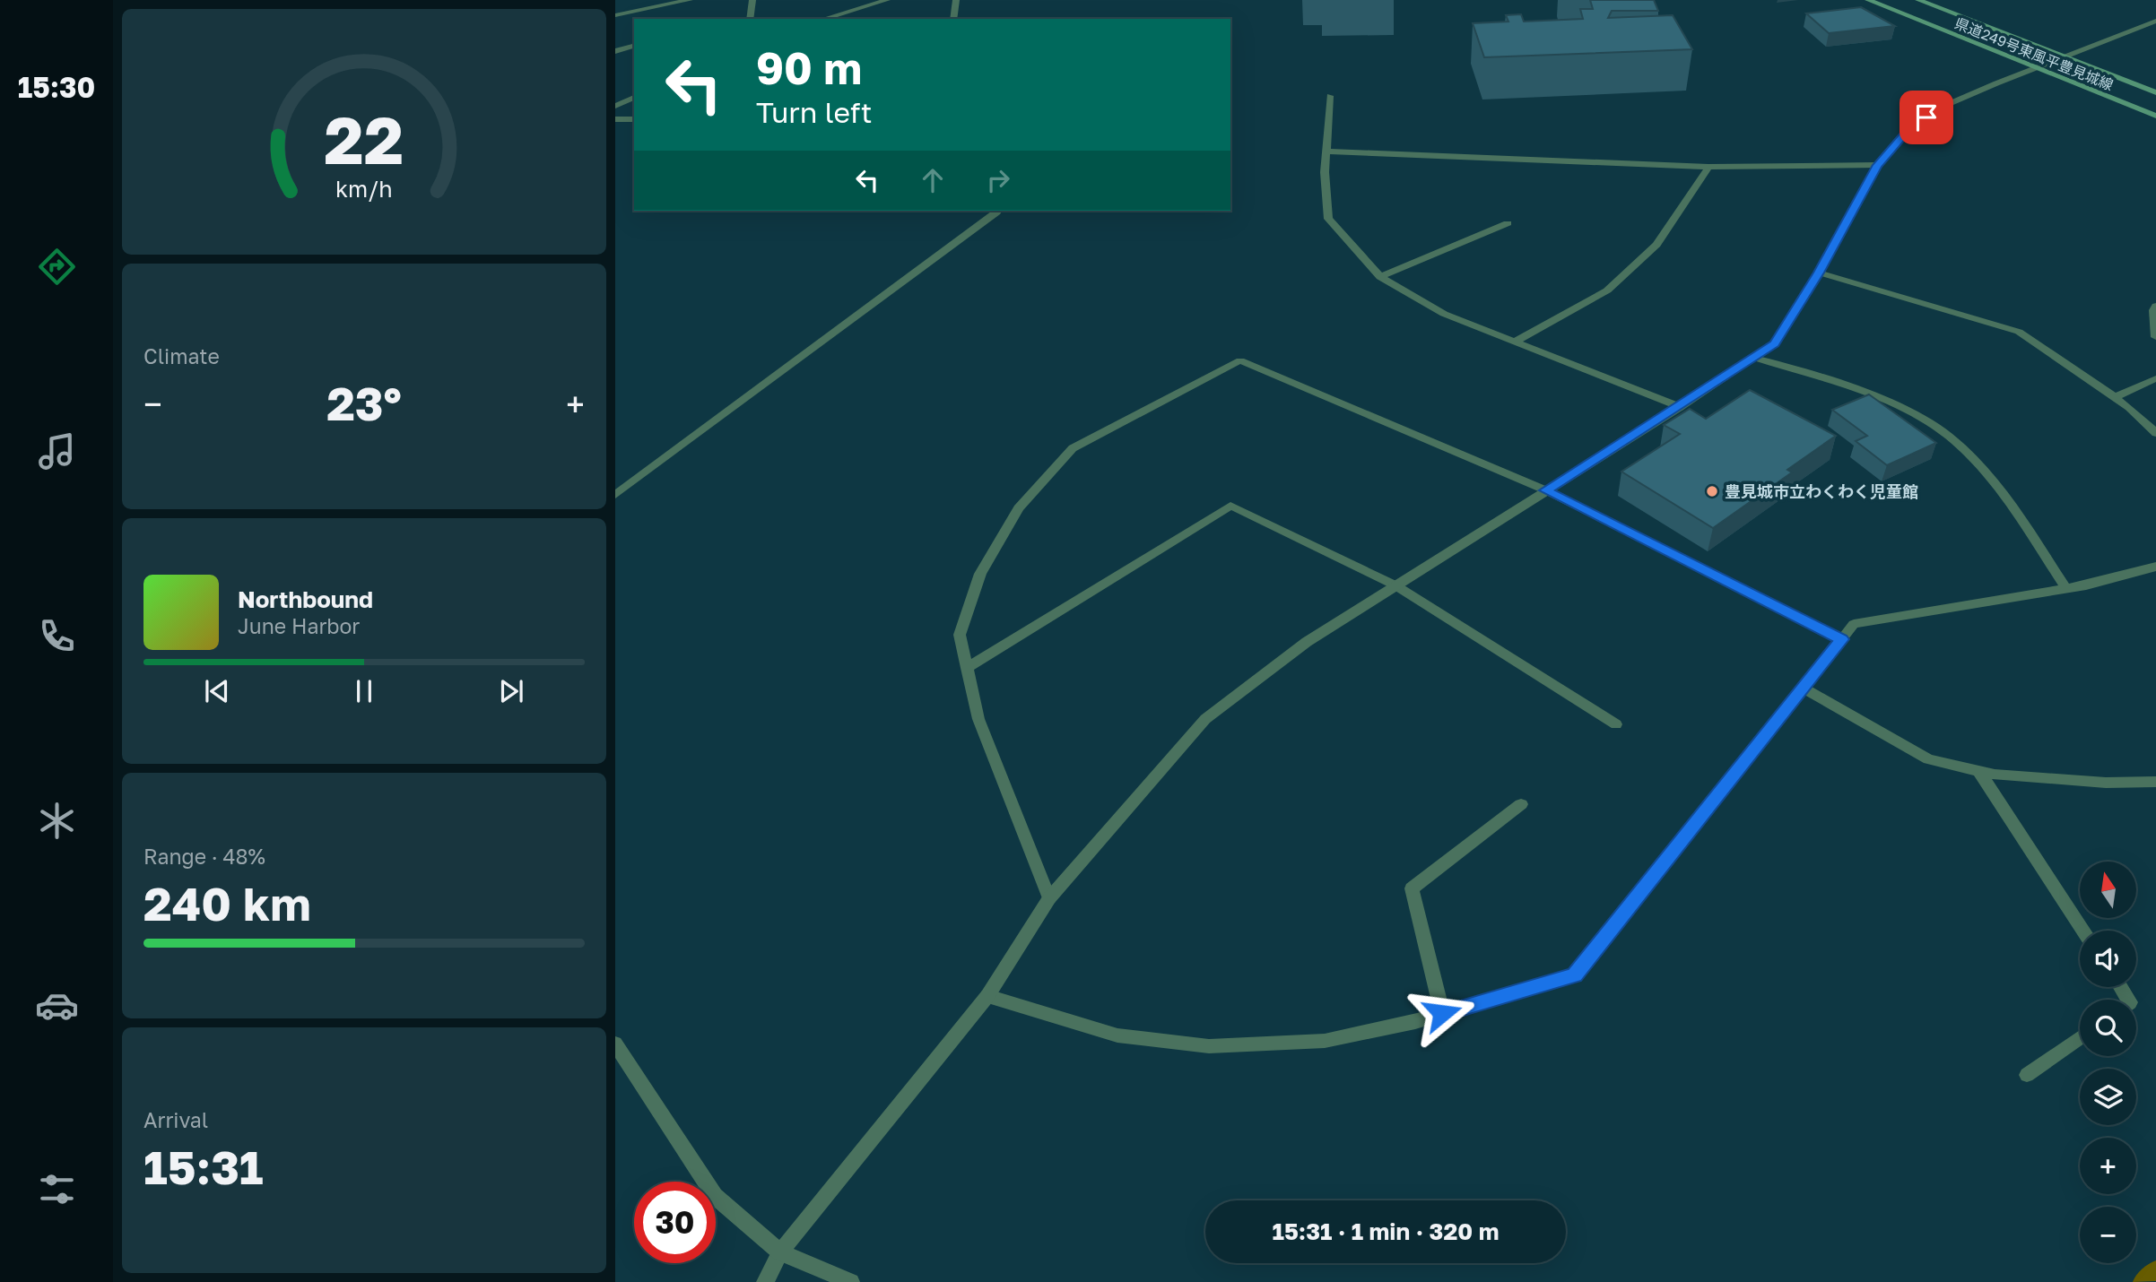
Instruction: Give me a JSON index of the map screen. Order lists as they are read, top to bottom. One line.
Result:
{"streets":{"main road":["県道249号東風平豊見城線"]},"places":["豊見城市立わくわく児童館"],"north":"top","page":{"tabs":"15:30","turn":["90 m","Turn left"],"tile":["Climate",["Range · 48%","240 km"],["Arrival","15:31"]],"heat":["−","23°","+"],"song":["Northbound","June Harbor"],"map_buttons":["+","−"],"limit":"30","trip":"15:31 · 1 min · 320 m","gauge":["22","km/h"]}}
